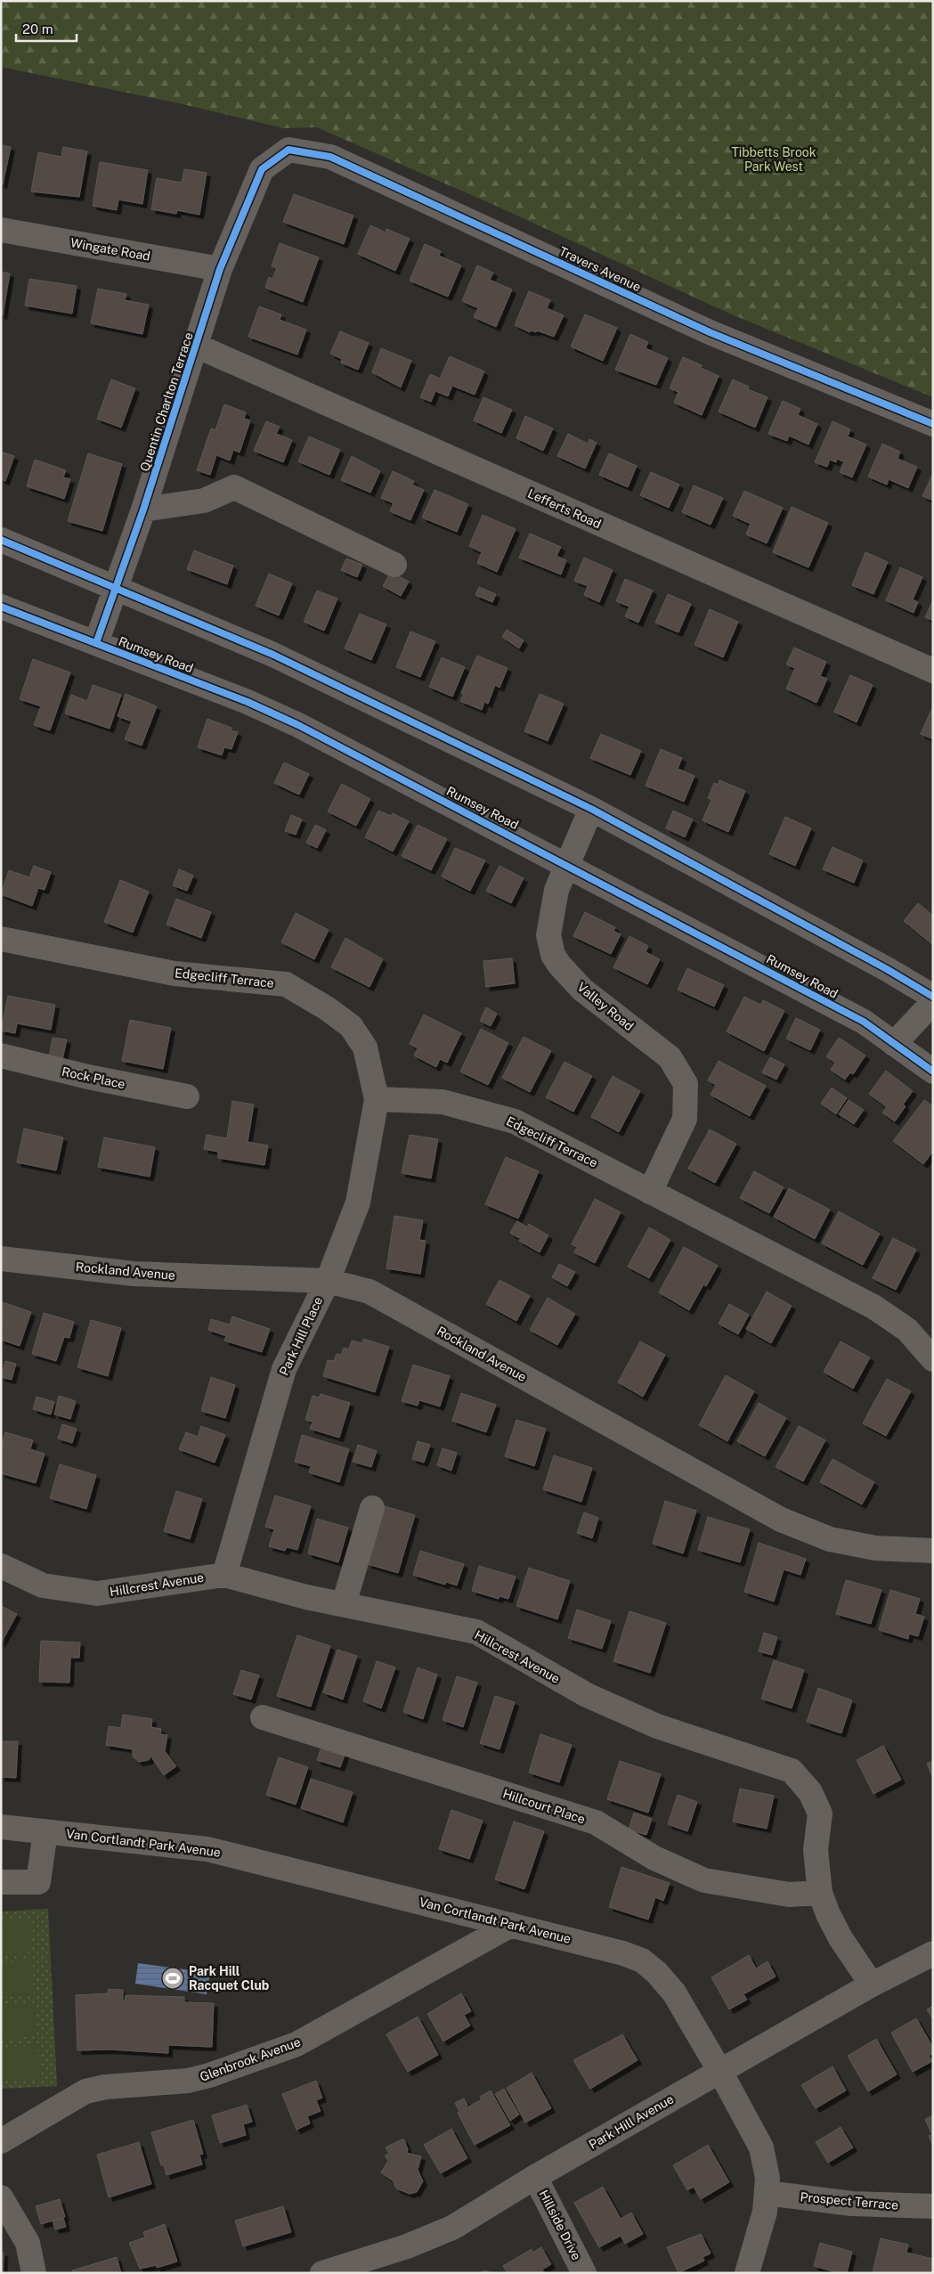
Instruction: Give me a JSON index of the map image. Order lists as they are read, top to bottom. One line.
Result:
{"streets":{"street":["Wingate Road","Travers Avenue","Quentin Charlton Terrace","Lefferts Road","Rumsey Road","Edgecliff Terrace","Valley Road","Rock Place","Rockland Avenue","Park Hill Place","Hillcrest Avenue","Hillcourt Place","Van Cortlandt Park Avenue","Glenbrook Avenue","Park Hill Avenue","Prospect Terrace","Hillside Drive"]},"crossings":[["Wingate Road","Quentin Charlton Terrace"],["Travers Avenue","Quentin Charlton Terrace"],["Quentin Charlton Terrace","Lefferts Road"],["Quentin Charlton Terrace","Rumsey Road"],["Rumsey Road","Valley Road"],["Edgecliff Terrace","Valley Road"],["Edgecliff Terrace","Park Hill Place"],["Rockland Avenue","Park Hill Place"],["Park Hill Place","Hillcrest Avenue"],["Hillcrest Avenue","Hillcourt Place"],["Hillcrest Avenue","Park Hill Avenue"],["Van Cortlandt Park Avenue","Glenbrook Avenue"],["Van Cortlandt Park Avenue","Park Hill Avenue"],["Van Cortlandt Park Avenue","Prospect Terrace"],["Park Hill Avenue","Hillside Drive"]],"parks":["Tibbetts Brook Park West"],"places":{"sports":["Park Hill Racquet Club"]},"scale_bar":"20 m"}
